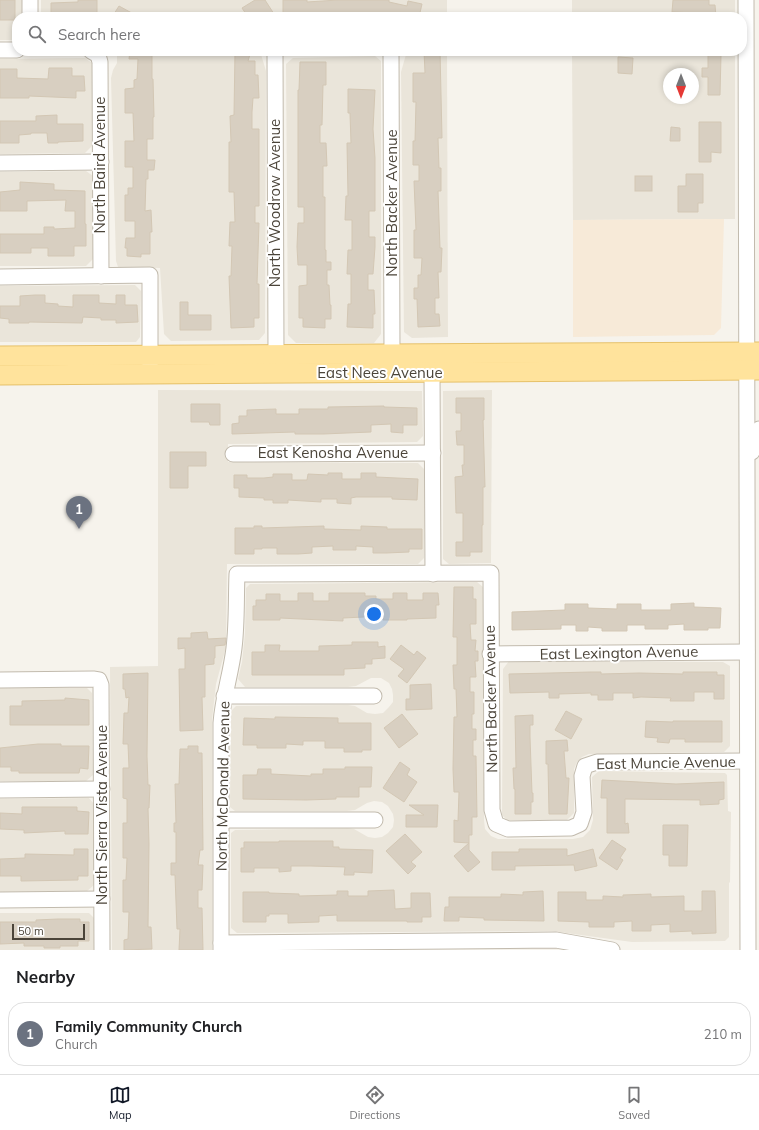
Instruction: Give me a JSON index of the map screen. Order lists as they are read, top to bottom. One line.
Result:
{"streets":{"main road":["East Nees Avenue"],"street":["North Baird Avenue","North Woodrow Avenue","North Backer Avenue","East Kenosha Avenue","East Lexington Avenue","East Muncie Avenue","North McDonald Avenue","North Sierra Vista Avenue"]},"crossings":[["North Woodrow Avenue","East Nees Avenue"],["North Backer Avenue","East Nees Avenue"],["North Backer Avenue","East Lexington Avenue"],["North Backer Avenue","East Muncie Avenue"],["North Backer Avenue","North McDonald Avenue"]],"scale_bar":"50 m","north":"bottom","page":{"search":"Search here","pins":"1","scale":"50 m","heading":"Nearby","list":[{"mark":"1","name":"Family Community Church","note":"Church","value":"210 m"}],"nav":["Map","Directions","Saved"]}}
